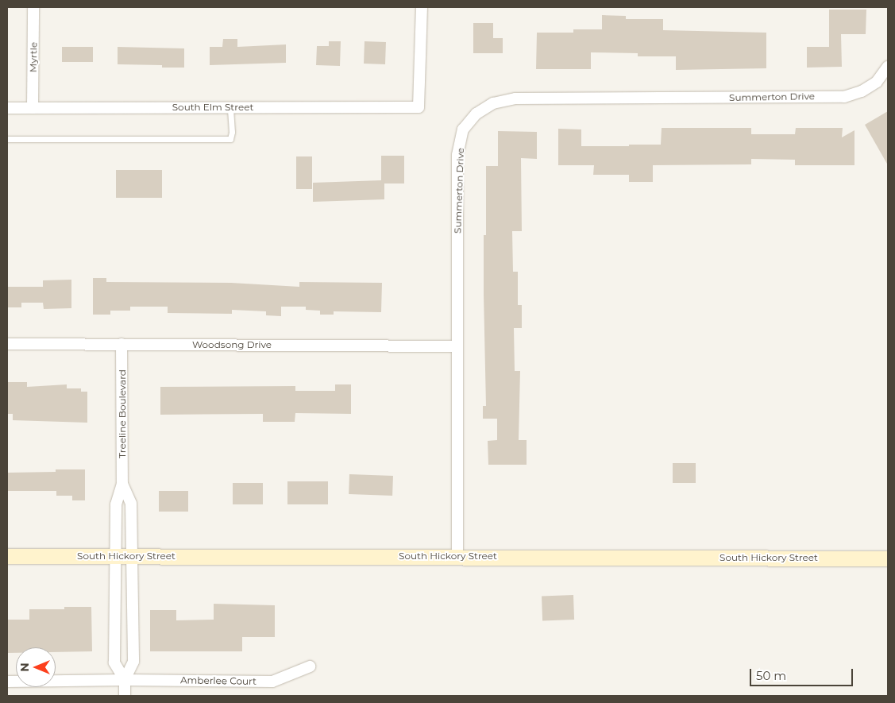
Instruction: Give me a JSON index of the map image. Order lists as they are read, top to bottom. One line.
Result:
{"streets":{"street":["Myrtle","Summerton Drive","South Elm Street","Woodsong Drive","Treeline Boulevard","South Hickory Street","Amberlee Court"]},"crossings":[["Myrtle","South Elm Street"],["Summerton Drive","Woodsong Drive"],["Summerton Drive","South Hickory Street"],["Woodsong Drive","Treeline Boulevard"],["Treeline Boulevard","South Hickory Street"],["Treeline Boulevard","Amberlee Court"]],"scale_bar":"50 m","north":"left"}
